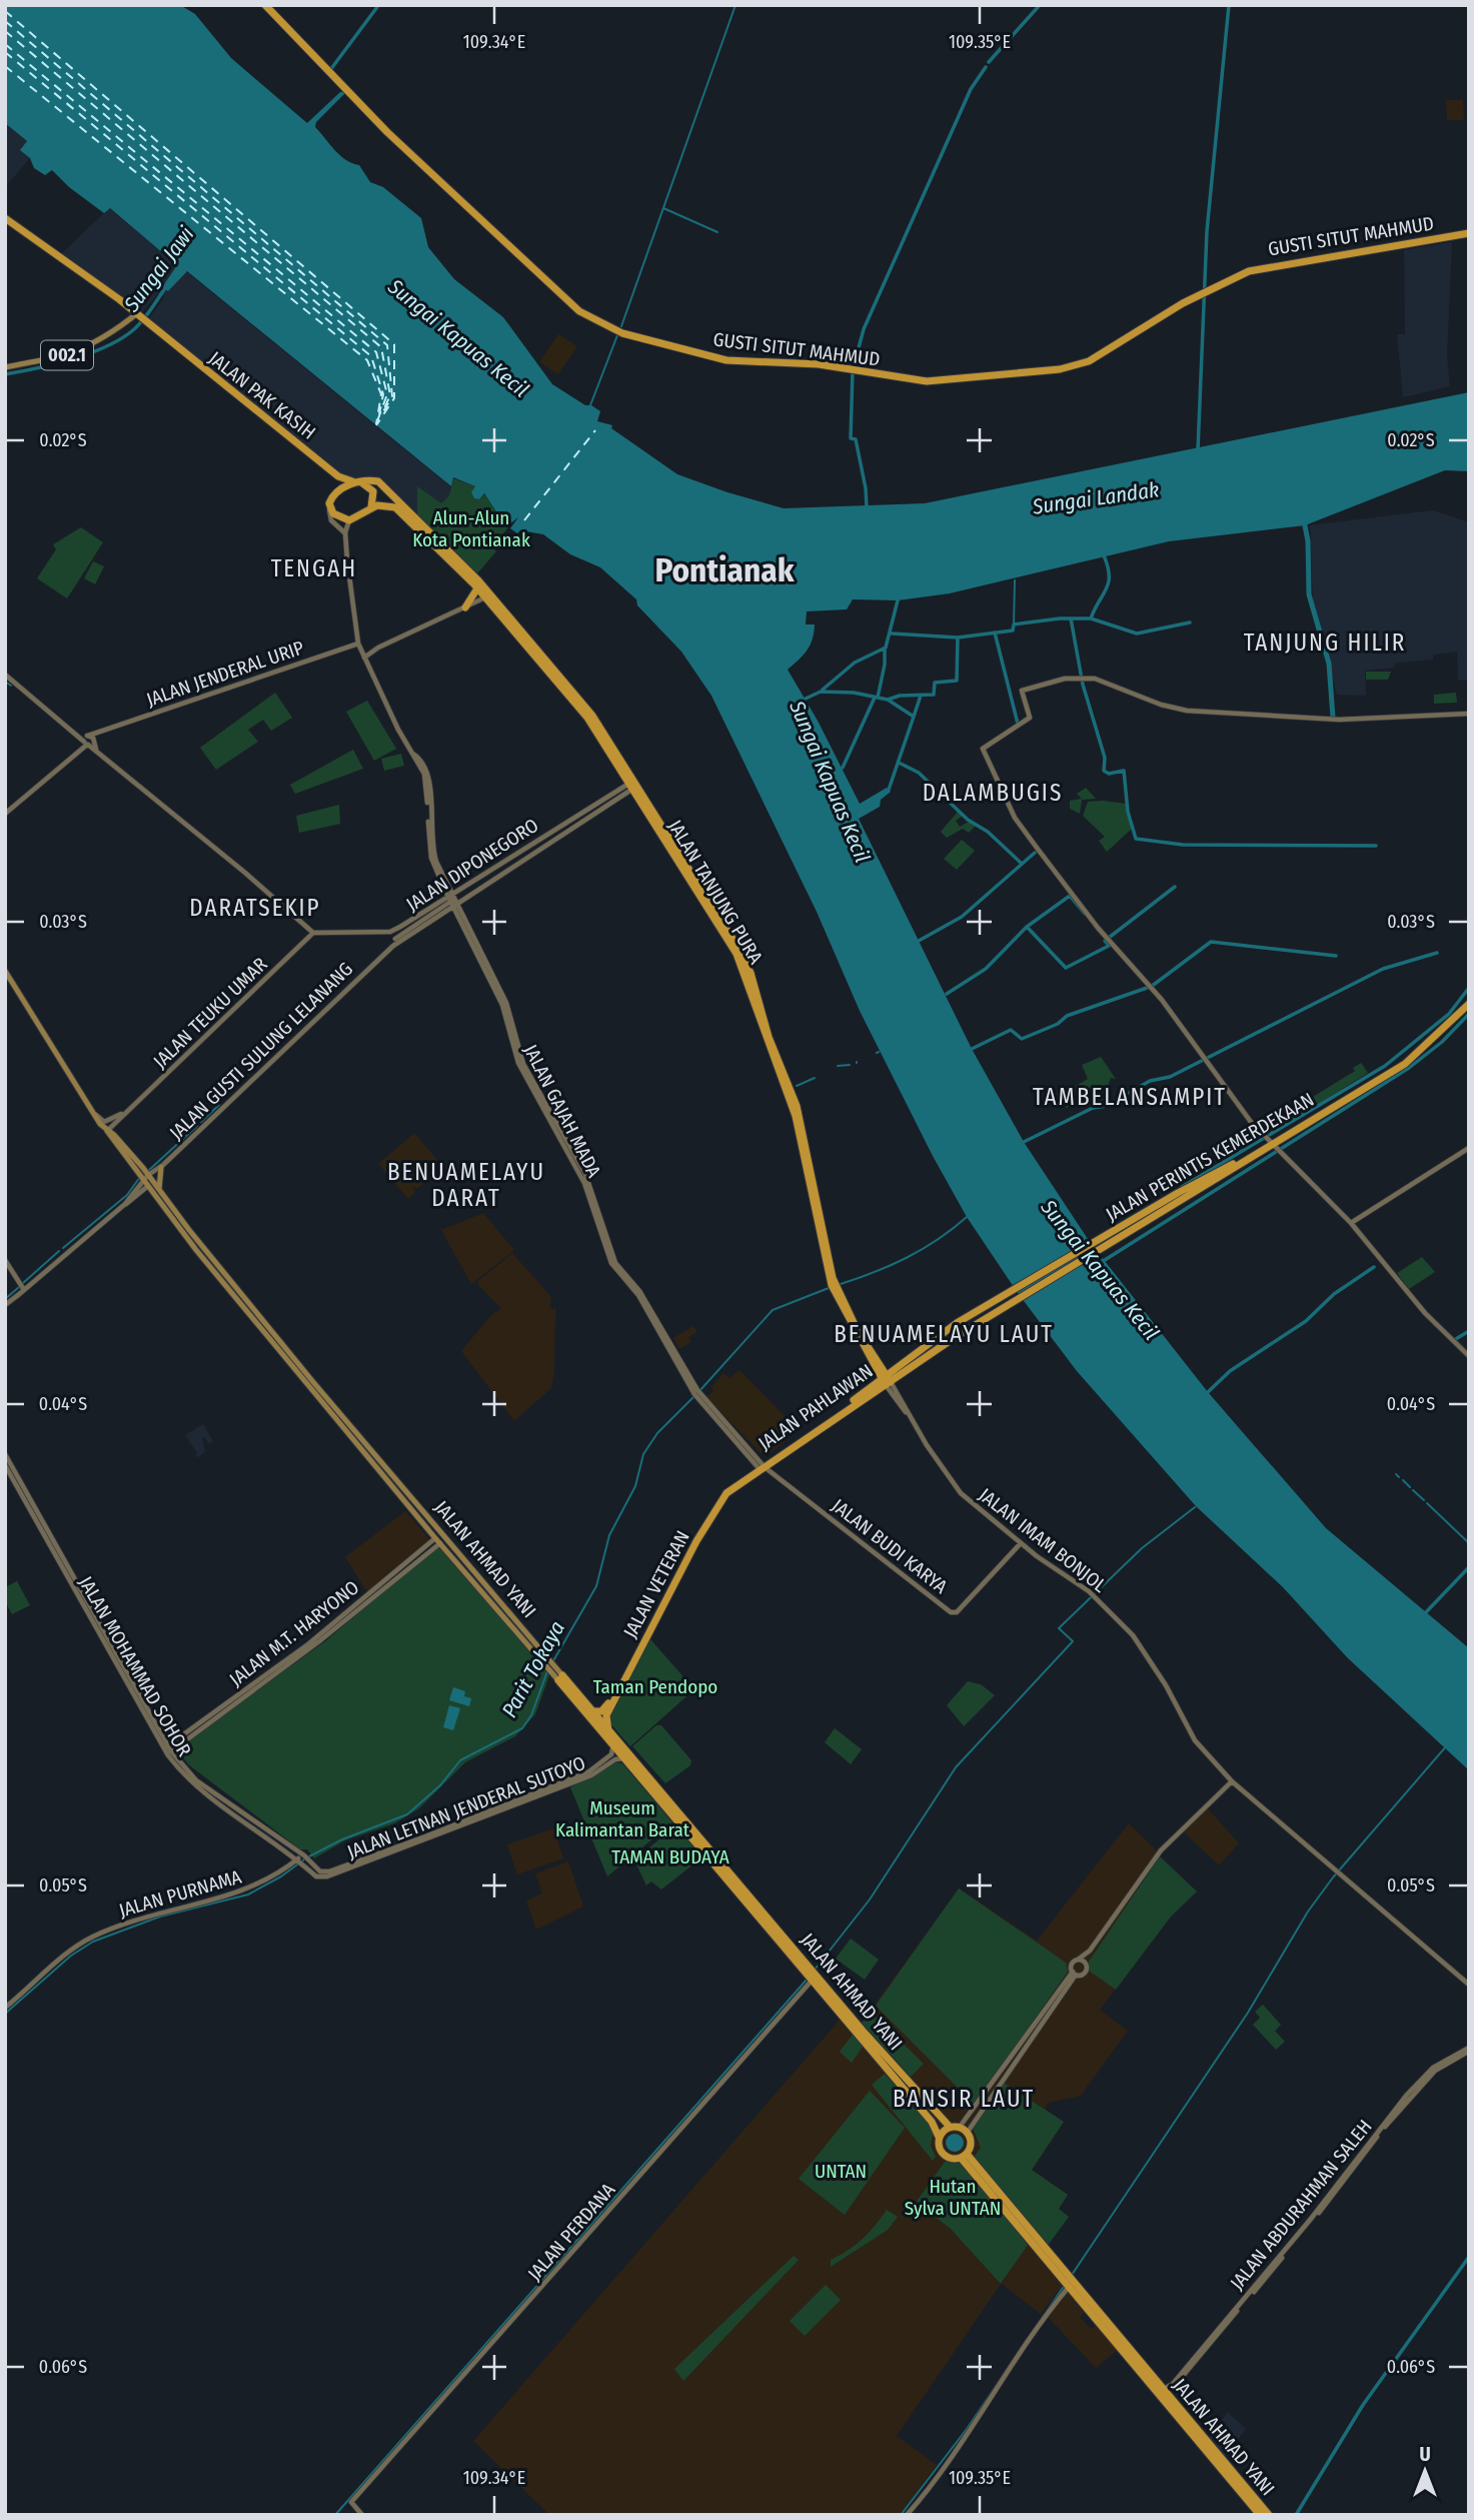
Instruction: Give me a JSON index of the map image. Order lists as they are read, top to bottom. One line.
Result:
{"streets":{"highway":["GUSTI SITUT MAHMUD","JALAN PAK KASIH","JALAN TANJUNG PURA","JALAN PERINTIS KEMERDEKAAN","JALAN PAHLAWAN","JALAN AHMAD YANI","JALAN VETERAN"],"main road":["002.1"],"street":["JALAN JENDERAL URIP","JALAN DIPONEGORO","JALAN TEUKU UMAR","JALAN GUSTI SULUNG LELANANG","JALAN GAJAH MADA","JALAN IMAM BONJOL","JALAN BUDI KARYA","JALAN M.T. HARYONO","JALAN MOHAMMAD SOHOR","JALAN LETNAN JENDERAL SUTOYO","JALAN PURNAMA","JALAN ABDURAHMAN SALEH","JALAN PERDANA"]},"crossings":[["002.1","JALAN PAK KASIH"],["JALAN PAK KASIH","JALAN TANJUNG PURA"],["JALAN JENDERAL URIP","JALAN GAJAH MADA"],["JALAN DIPONEGORO","JALAN TANJUNG PURA"],["JALAN DIPONEGORO","JALAN TEUKU UMAR"],["JALAN DIPONEGORO","JALAN GUSTI SULUNG LELANANG"],["JALAN DIPONEGORO","JALAN GAJAH MADA"],["JALAN TANJUNG PURA","JALAN PERINTIS KEMERDEKAAN"],["JALAN TANJUNG PURA","JALAN PAHLAWAN"],["JALAN TANJUNG PURA","JALAN IMAM BONJOL"],["JALAN GUSTI SULUNG LELANANG","JALAN GAJAH MADA"],["JALAN GUSTI SULUNG LELANANG","JALAN AHMAD YANI"],["JALAN GAJAH MADA","JALAN PAHLAWAN"],["JALAN GAJAH MADA","JALAN BUDI KARYA"],["JALAN GAJAH MADA","JALAN VETERAN"],["JALAN PERINTIS KEMERDEKAAN","JALAN PAHLAWAN"],["JALAN PERINTIS KEMERDEKAAN","JALAN IMAM BONJOL"],["JALAN PAHLAWAN","JALAN IMAM BONJOL"],["JALAN PAHLAWAN","JALAN BUDI KARYA"],["JALAN PAHLAWAN","JALAN VETERAN"],["JALAN IMAM BONJOL","JALAN BUDI KARYA"],["JALAN BUDI KARYA","JALAN VETERAN"],["JALAN AHMAD YANI","JALAN VETERAN"],["JALAN AHMAD YANI","JALAN M.T. HARYONO"],["JALAN AHMAD YANI","JALAN LETNAN JENDERAL SUTOYO"],["JALAN AHMAD YANI","JALAN ABDURAHMAN SALEH"],["JALAN AHMAD YANI","JALAN PERDANA"],["JALAN M.T. HARYONO","JALAN MOHAMMAD SOHOR"],["JALAN MOHAMMAD SOHOR","JALAN LETNAN JENDERAL SUTOYO"],["JALAN MOHAMMAD SOHOR","JALAN PURNAMA"]],"districts":["TENGAH","Pontianak","TANJUNG HILIR","DALAMBUGIS","DARATSEKIP","TAMBELANSAMPIT","BENUAMELAYU DARAT","BENUAMELAYU LAUT","BANSIR LAUT"],"water":["Sungai Jawi","Sungai Kapuas Kecil","Sungai Landak","Parit Tokaya"],"parks":["Alun-Alun Kota Pontianak","Taman Pendopo","Museum Kalimantan Barat","TAMAN BUDAYA","UNTAN","Hutan Sylva UNTAN"],"north":"top","coordinates":["109.34°E","109.35°E","0.02°S","0.03°S","0.04°S","0.05°S","0.06°S"]}
